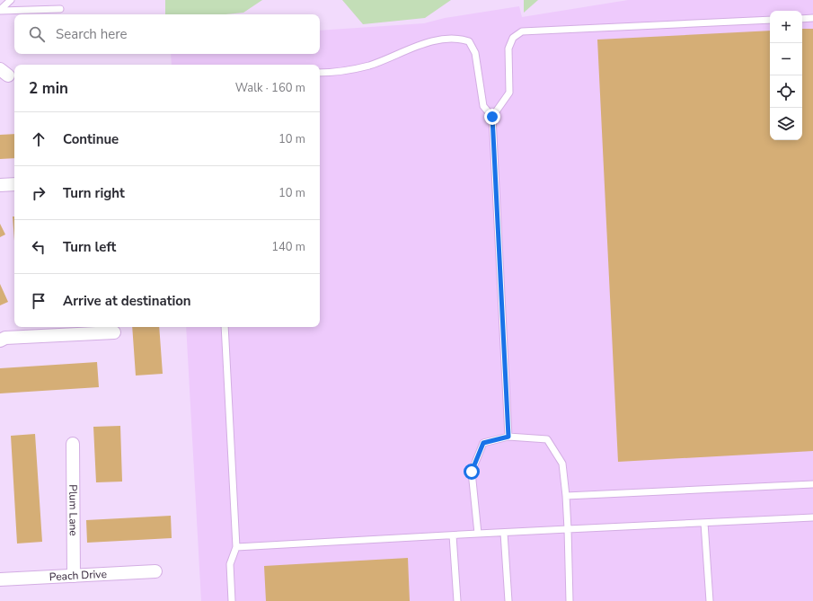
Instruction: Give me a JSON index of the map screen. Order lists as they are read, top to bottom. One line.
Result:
{"streets":{"street":["Plum Lane","Peach Drive"]},"crossings":[["Plum Lane","Peach Drive"]],"page":{"map_buttons":["+","−"],"search":"Search here","heading":["2 min","Walk · 160 m"],"list":[["Continue","10 m"],["Turn right","10 m"],["Turn left","140 m"],"Arrive at destination"]}}
